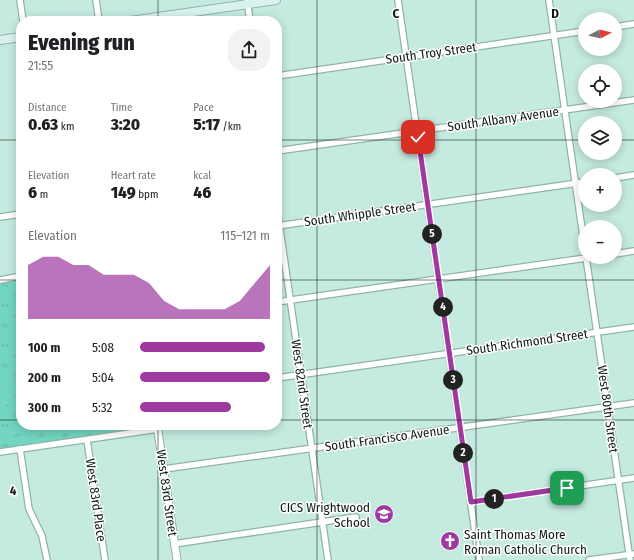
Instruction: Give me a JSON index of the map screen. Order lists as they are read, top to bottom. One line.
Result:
{"streets":{"street":["South Troy Street","South Albany Avenue","South Whipple Street","South Richmond Street","West 82nd Street","West 80th Street","South Francisco Avenue","West 83rd Street","West 83rd Place"]},"crossings":[["South Richmond Street","West 82nd Street"],["South Richmond Street","West 80th Street"],["West 82nd Street","South Francisco Avenue"],["West 80th Street","South Francisco Avenue"],["South Francisco Avenue","West 83rd Street"]],"places":{"school or university":["CICS Wrightwood School"],"church":["Saint Thomas More Roman Catholic Church"]},"north":"right","page":{"map_buttons":["+","−"],"heading":["Evening run","21:55"],"stats":[["Distance","0.63 km"],["Time","3:20"],["Pace","5:17 /km"],["Elevation","6 m"],["Heart rate","149 bpm"],["kcal","46"]],"chart":["Elevation","115–121 m"],"pins":["5","4","3","2","1"],"list":[{"name":"100 m","note":"5:08"},{"name":"200 m","note":"5:04"},{"name":"300 m","note":"5:32"}]},"grid":{"columns":["C","D"],"rows":["4"]}}
